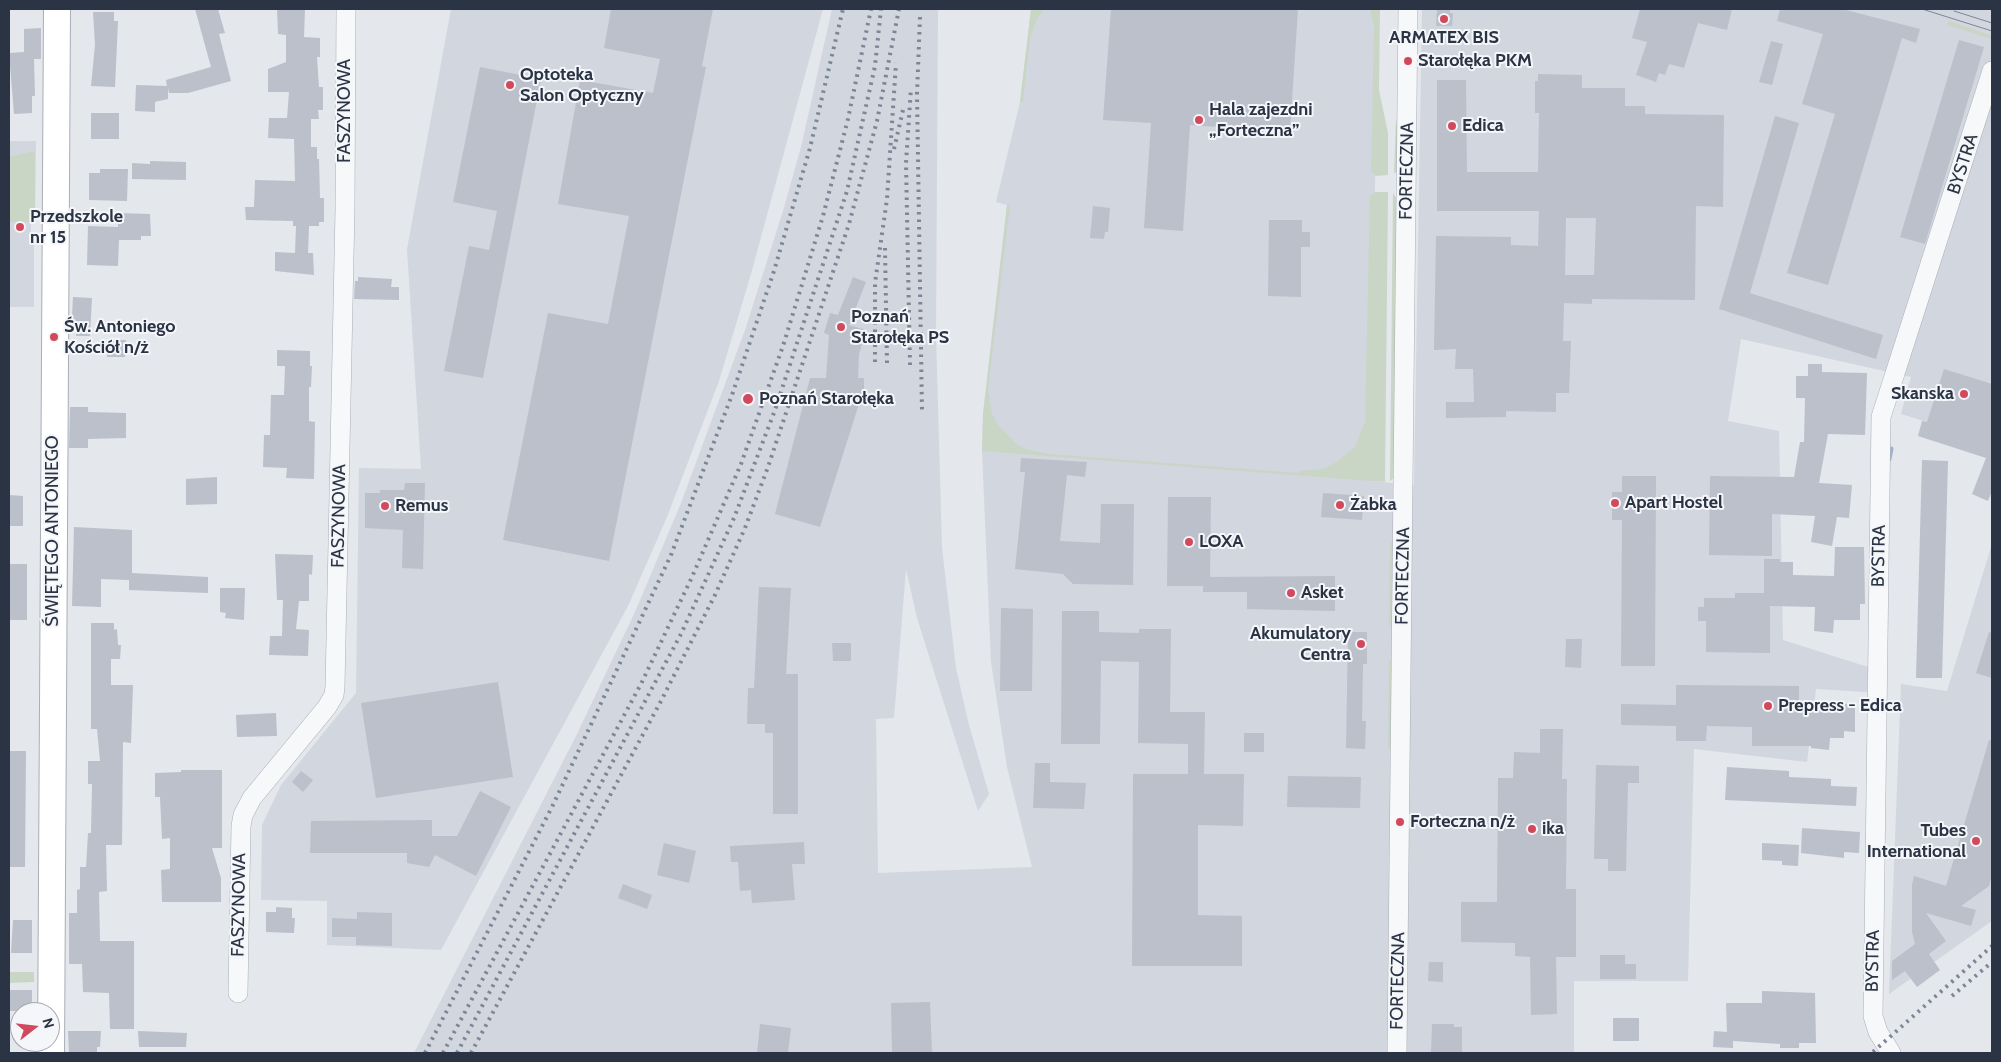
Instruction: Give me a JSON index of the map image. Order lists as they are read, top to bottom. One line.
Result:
{"streets":{"street":["FASZYNOWA","BYSTRA","FORTECZNA","ŚWIĘTEGO ANTONIEGO"]},"places":["ARMATEX BIS","Starołęka PKM","Optoteka Salon Optyczny","Hala zajezdni „Forteczna”","Edica","Przedszkole nr 15","Poznań Starołęka PS","Św. Antoniego Kościół n/ż","Skanska","Poznań Starołęka","Apart Hostel","Żabka","Remus","LOXA","Asket","Akumulatory Centra","Prepress - Edica","Forteczna n/ż","ika","Tubes International"],"north":"right"}
